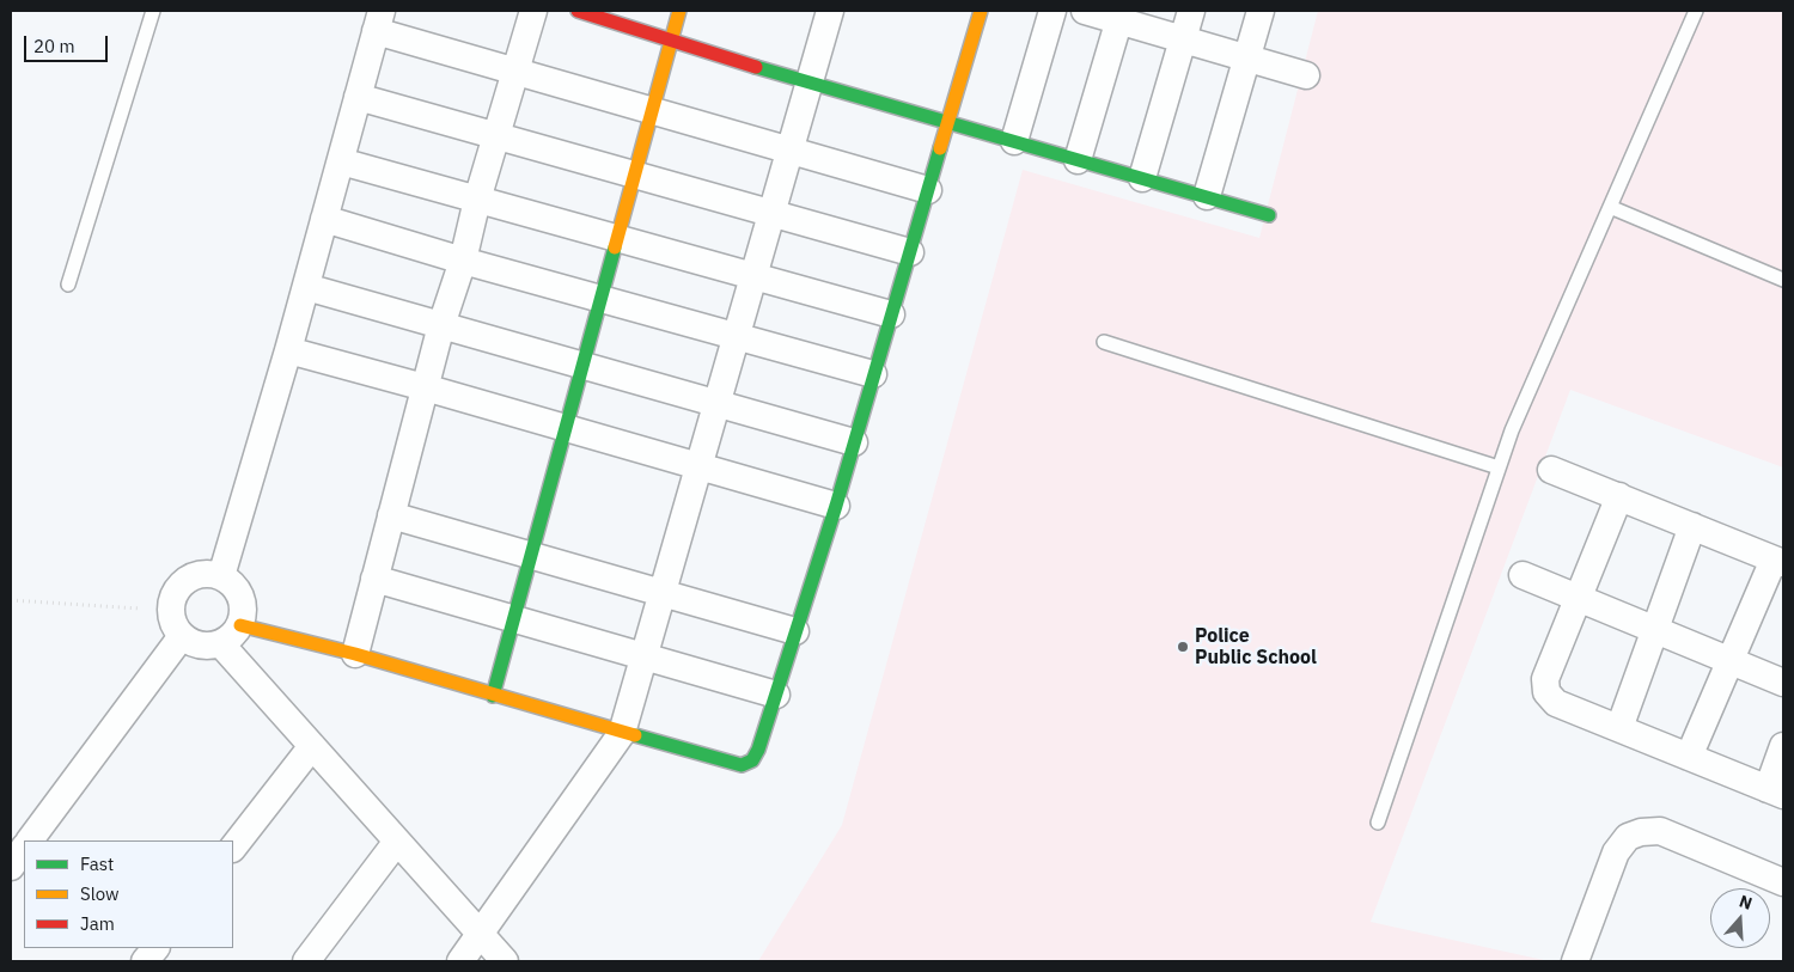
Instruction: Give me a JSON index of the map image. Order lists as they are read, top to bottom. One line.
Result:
{"places":["Police Public School"],"legend":["Fast","Slow","Jam"],"scale_bar":"20 m","north":"top"}
